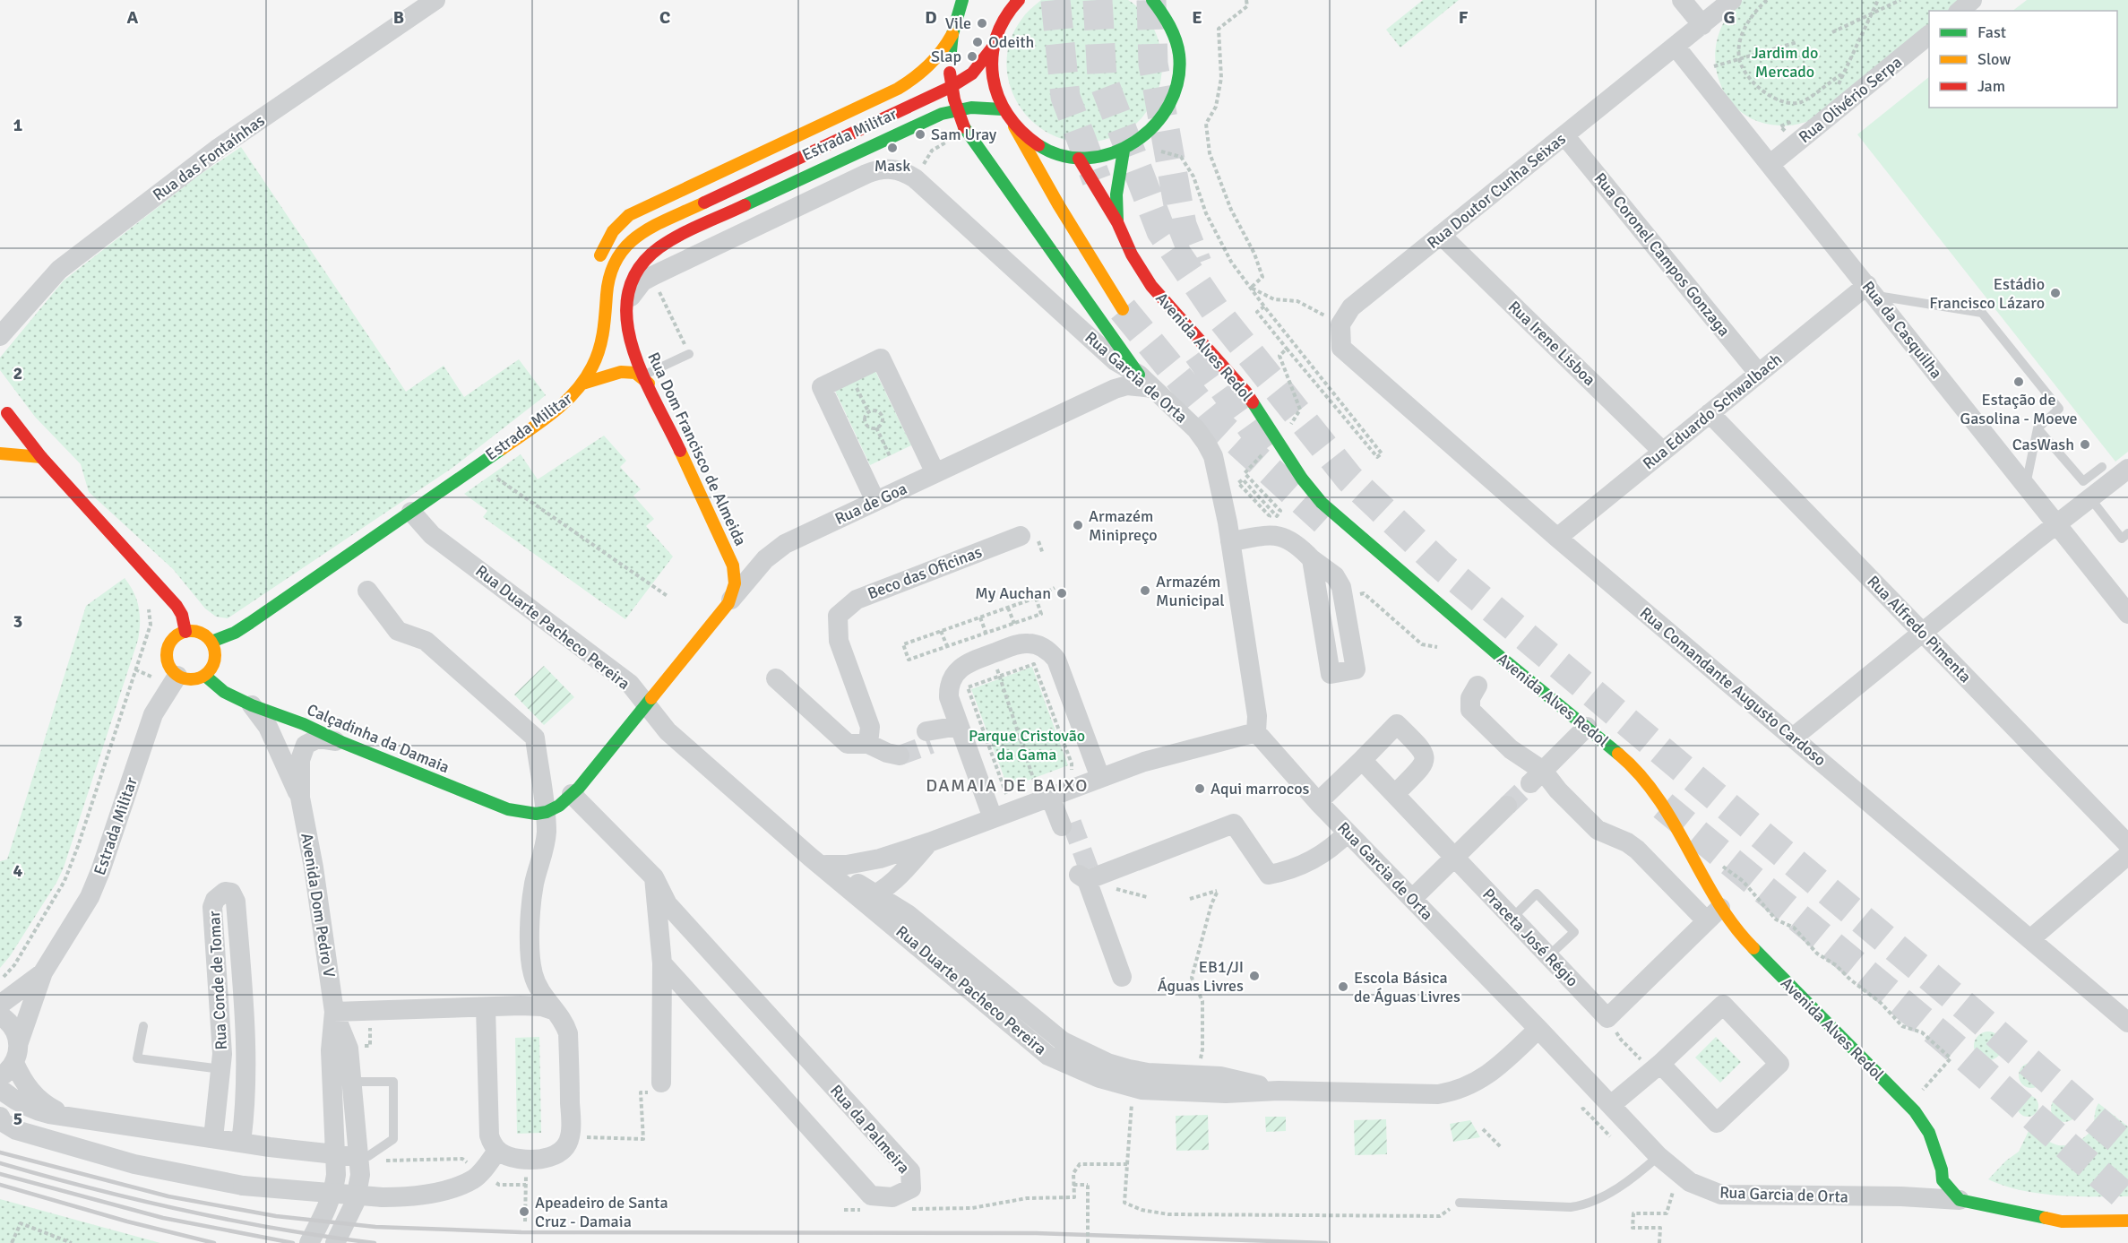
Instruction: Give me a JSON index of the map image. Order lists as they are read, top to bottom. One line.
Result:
{"streets":{"main road":["Estrada Militar","Avenida Alves Redol","Rua Garcia de Orta","Rua Dom Francisco de Almeida","Rua de Goa","Calçadinha da Damaia"],"street":["Rua Olivério Serpa","Rua das Fontaínhas","Rua Doutor Cunha Seixas","Rua Coronel Campos Gonzaga","Rua da Casquilha","Rua Irene Lisboa","Rua Eduardo Schwalbach","Beco das Oficinas","Rua Duarte Pacheco Pereira","Rua Alfredo Pimenta","Rua Comandante Augusto Cardoso","Avenida Dom Pedro V","Praceta José Régio","Rua Conde de Tomar","Rua da Palmeira"]},"crossings":[["Rua Olivério Serpa","Rua da Casquilha"],["Estrada Militar","Rua Dom Francisco de Almeida"],["Estrada Militar","Rua Duarte Pacheco Pereira"],["Estrada Militar","Calçadinha da Damaia"],["Rua Doutor Cunha Seixas","Rua Coronel Campos Gonzaga"],["Rua Doutor Cunha Seixas","Rua da Casquilha"],["Rua Doutor Cunha Seixas","Rua Irene Lisboa"],["Rua Doutor Cunha Seixas","Rua Comandante Augusto Cardoso"],["Rua Coronel Campos Gonzaga","Rua Eduardo Schwalbach"],["Rua da Casquilha","Rua Eduardo Schwalbach"],["Rua Irene Lisboa","Rua Eduardo Schwalbach"],["Avenida Alves Redol","Rua Garcia de Orta"],["Avenida Alves Redol","Praceta José Régio"],["Rua Garcia de Orta","Rua de Goa"],["Rua Garcia de Orta","Rua Duarte Pacheco Pereira"],["Rua Eduardo Schwalbach","Rua Alfredo Pimenta"],["Rua Eduardo Schwalbach","Rua Comandante Augusto Cardoso"],["Rua Dom Francisco de Almeida","Rua de Goa"],["Rua de Goa","Rua Duarte Pacheco Pereira"],["Rua de Goa","Calçadinha da Damaia"],["Rua de Goa","Rua da Palmeira"],["Calçadinha da Damaia","Avenida Dom Pedro V"]],"districts":["DAMAIA DE BAIXO"],"parks":["Jardim do Mercado","Parque Cristovão da Gama"],"places":["Vile","Odeith","Slap","Sam Uray","Mask","Estádio Francisco Lázaro","Estação de Gasolina - Moeve","CasWash","Armazém Minipreço","Armazém Municipal","My Auchan","Aqui marrocos","EB1/JI Águas Livres","Escola Básica de Águas Livres","Apeadeiro de Santa Cruz - Damaia"],"legend":["Fast","Slow","Jam"],"grid":{"columns":["A","B","C","D","E","F","G"],"rows":["1","2","3","4","5"]}}
